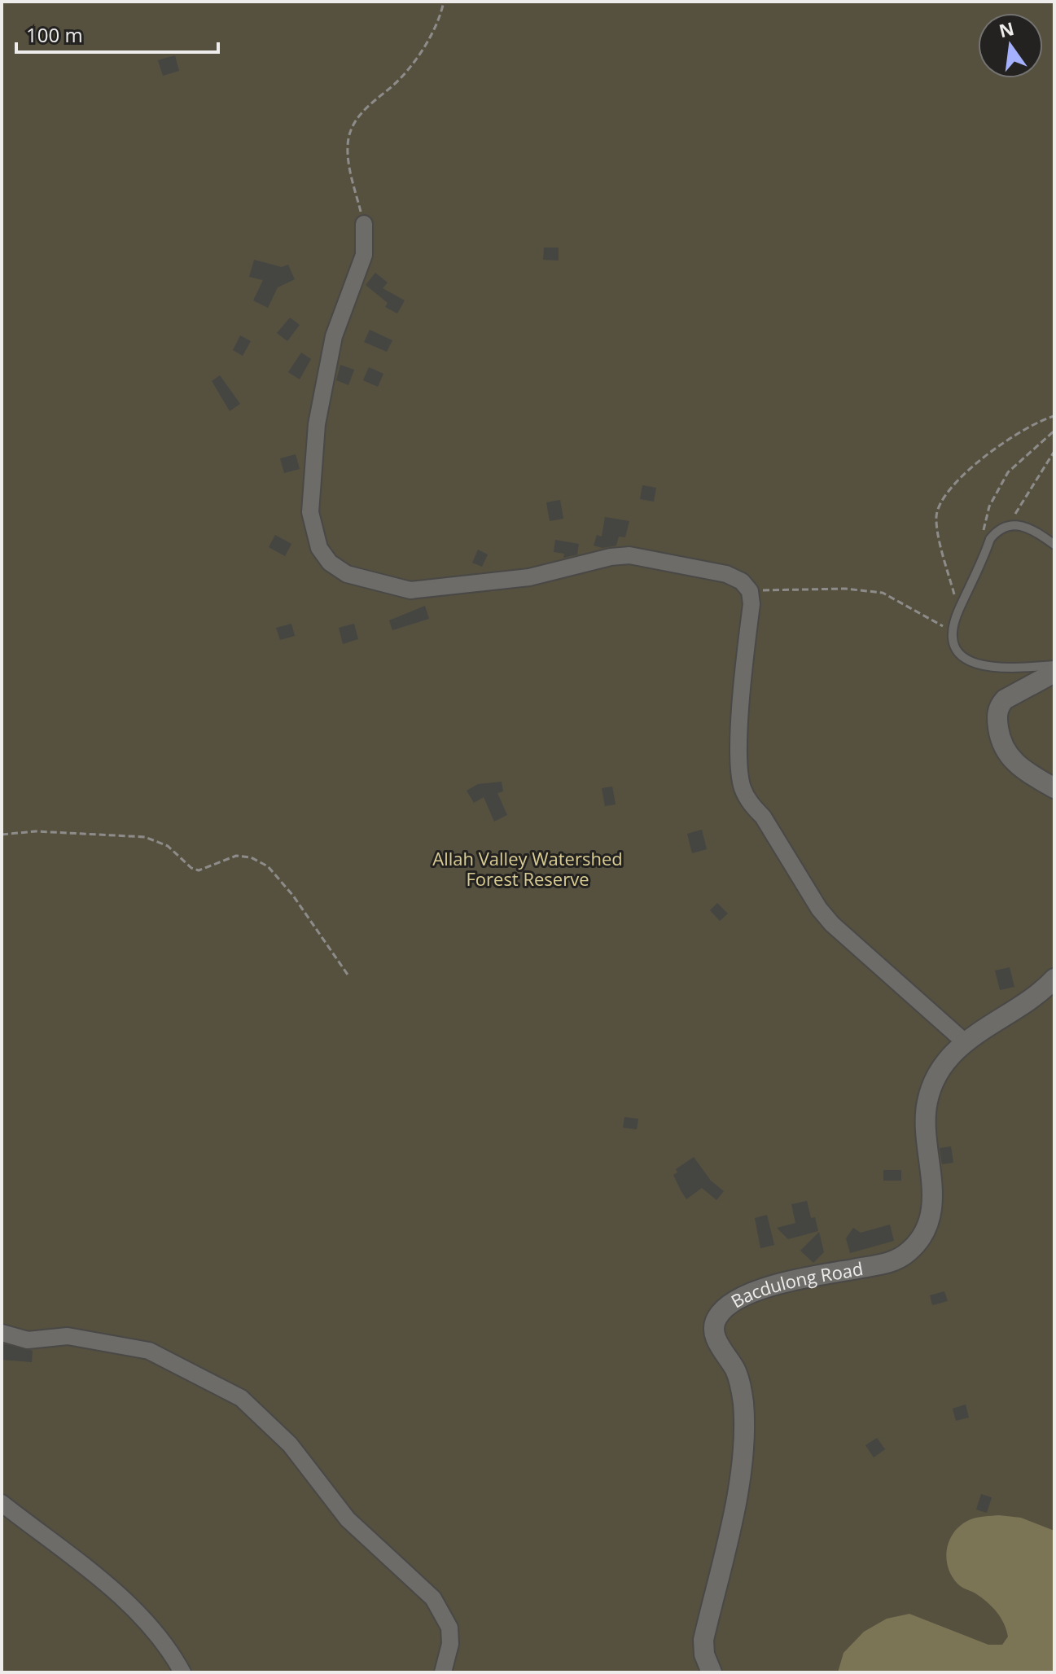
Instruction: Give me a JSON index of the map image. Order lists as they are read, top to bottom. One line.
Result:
{"streets":{"street":["Bacdulong Road"]},"parks":["Allah Valley Watershed Forest Reserve"],"scale_bar":"100 m","north":"top"}
